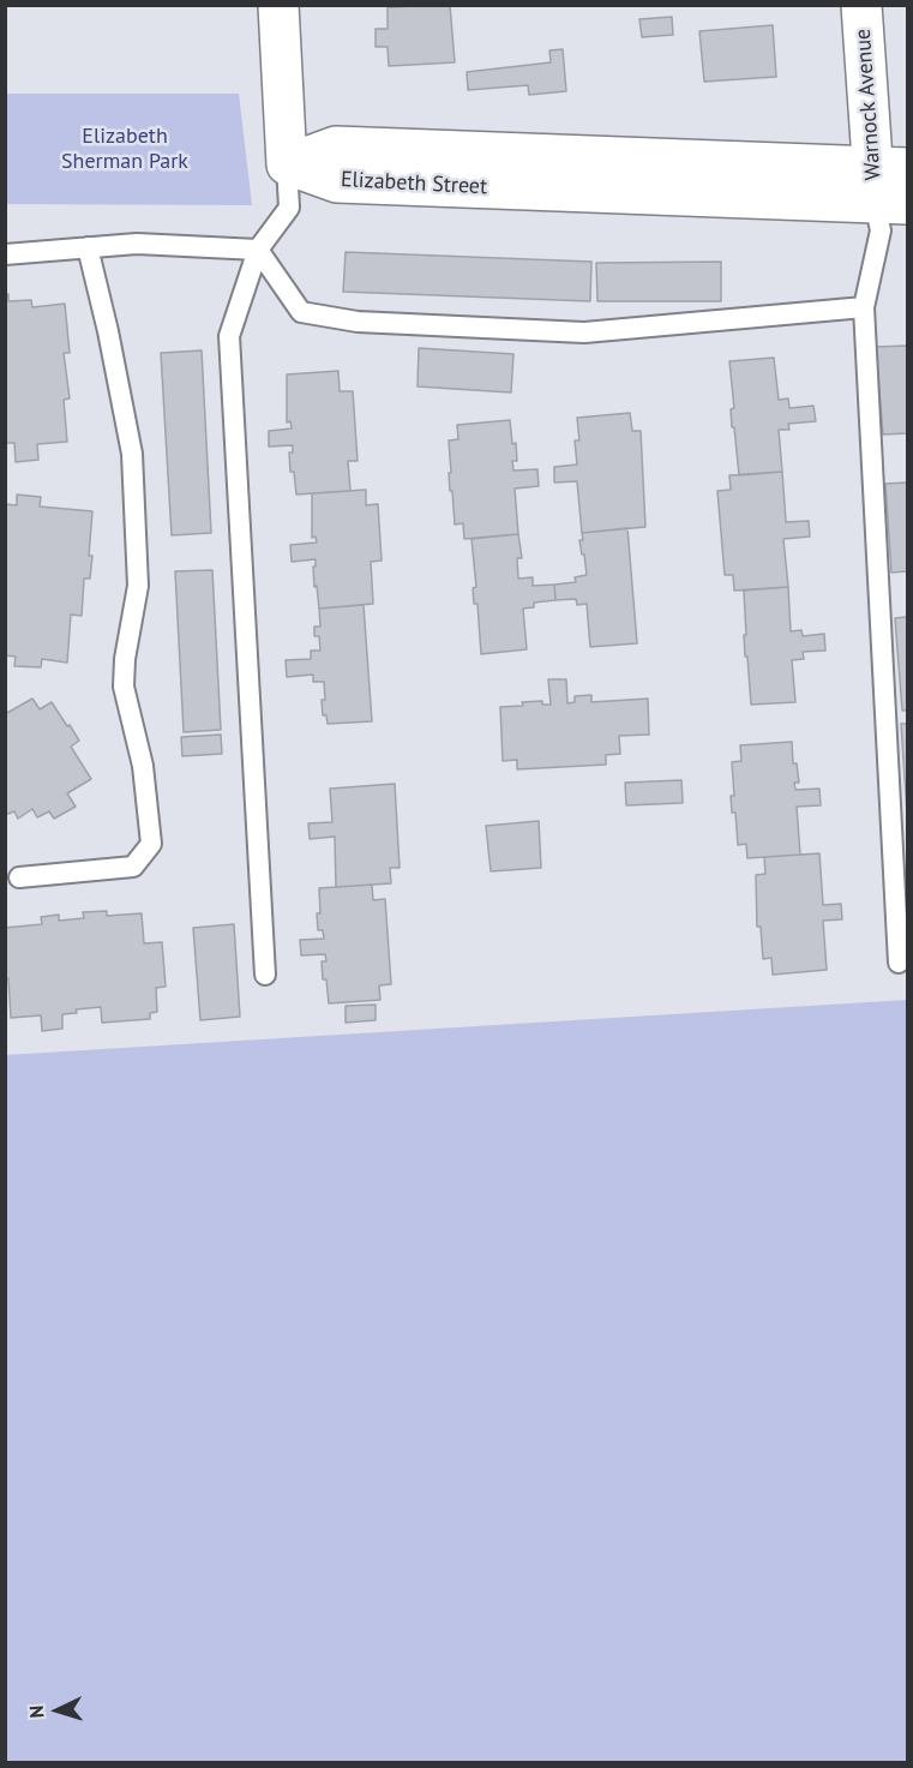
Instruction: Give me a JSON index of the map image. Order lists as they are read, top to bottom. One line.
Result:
{"streets":{"street":["Warnock Avenue","Elizabeth Street"]},"crossings":[["Warnock Avenue","Elizabeth Street"]],"parks":["Elizabeth Sherman Park"],"north":"left"}
